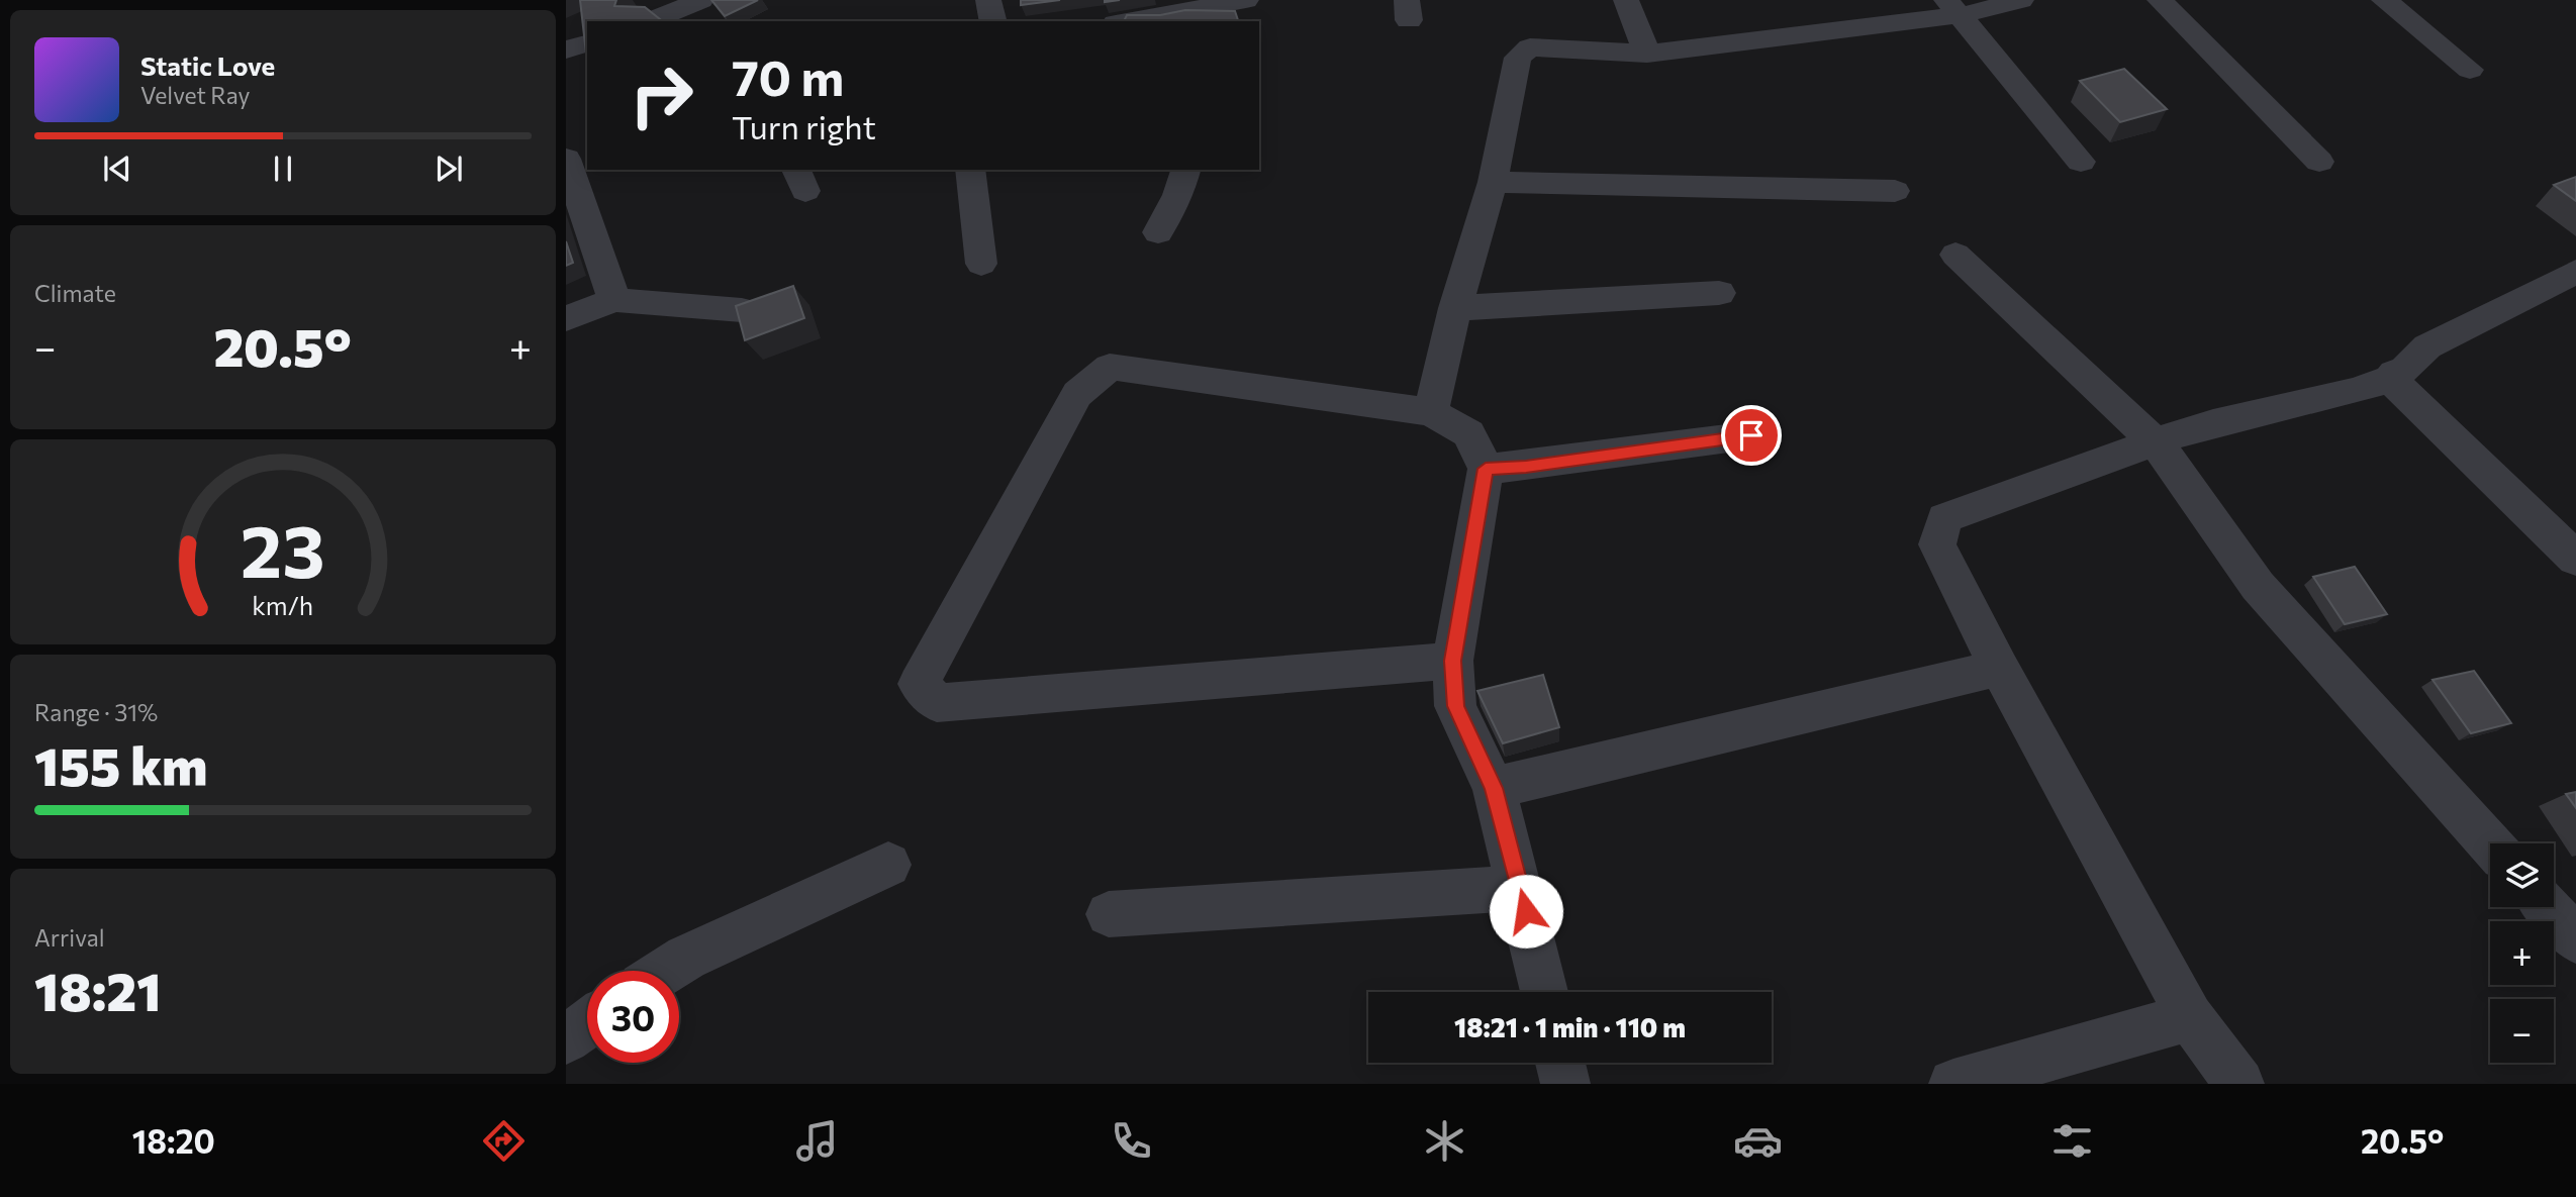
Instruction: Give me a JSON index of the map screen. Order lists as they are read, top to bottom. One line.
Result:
{"page":{"turn":["70 m","Turn right"],"song":["Static Love","Velvet Ray"],"tile":["Climate",["Range · 31%","155 km"],["Arrival","18:21"]],"heat":["−","20.5°","+"],"map_buttons":["+","−"],"limit":"30","trip":"18:21 · 1 min · 110 m","tabs":["18:20","20.5°"],"gauge":["23","km/h"]}}
